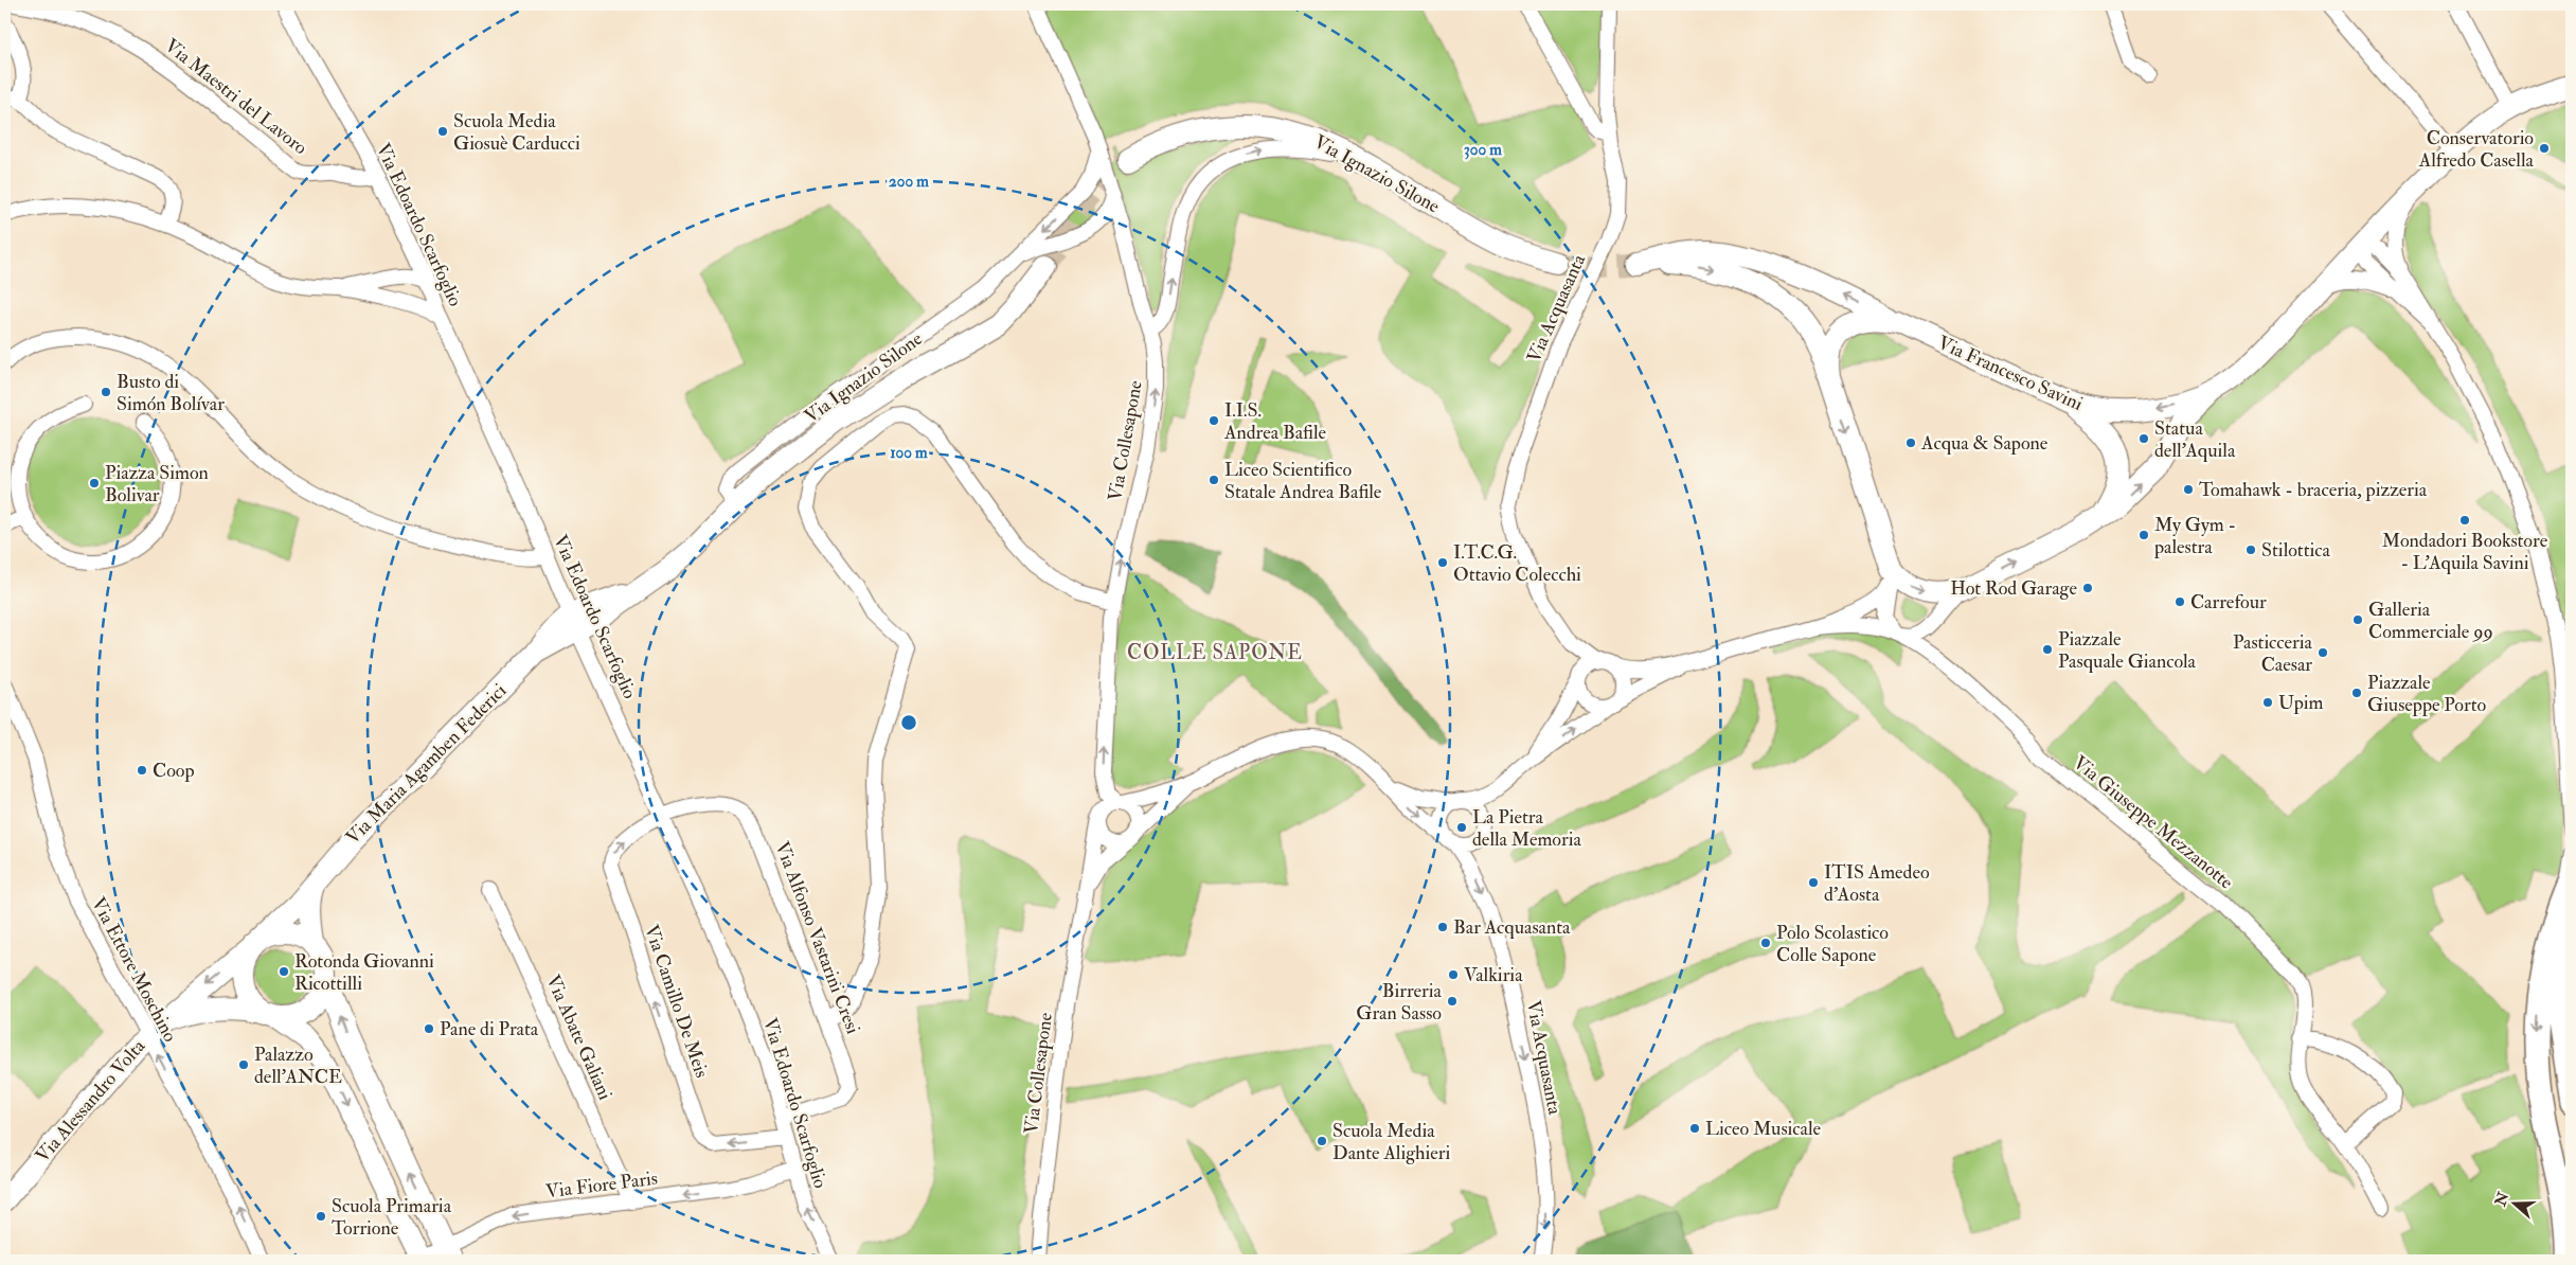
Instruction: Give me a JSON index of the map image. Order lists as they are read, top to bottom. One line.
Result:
{"streets":{"street":["Via Maestri del Lavoro","Via Ignazio Silone","Via Edoardo Scarfoglio","Via Acquasanta","Via Francesco Savini","Via Collesapone","Via Maria Agamben Federici","Via Giuseppe Mezzanotte","Via Alfonso Vastarini Cresi","Via Ettore Moschino","Via Camillo De Meis","Via Abate Galiani","Via Alessandro Volta","Via Fiore Paris"]},"crossings":[["Via Maestri del Lavoro","Via Edoardo Scarfoglio"],["Via Ignazio Silone","Via Edoardo Scarfoglio"],["Via Ignazio Silone","Via Maria Agamben Federici"],["Via Edoardo Scarfoglio","Via Maria Agamben Federici"],["Via Edoardo Scarfoglio","Via Alfonso Vastarini Cresi"],["Via Edoardo Scarfoglio","Via Camillo De Meis"],["Via Edoardo Scarfoglio","Via Fiore Paris"],["Via Acquasanta","Via Giuseppe Mezzanotte"],["Via Francesco Savini","Via Giuseppe Mezzanotte"],["Via Maria Agamben Federici","Via Alessandro Volta"],["Via Alfonso Vastarini Cresi","Via Camillo De Meis"],["Via Ettore Moschino","Via Alessandro Volta"],["Via Abate Galiani","Via Fiore Paris"]],"one_way":["Via Acquasanta","Via Ettore Moschino","Via Fiore Paris"],"districts":["COLLE SAPONE"],"places":["Scuola Media Giosuè Carducci","Conservatorio Alfredo Casella","Busto di Simón Bolívar","I.I.S. Andrea Bafile","Statua dell'Aquila","Acqua & Sapone","Liceo Scientifico Statale Andrea Bafile","Piazza Simon Bolivar","Tomahawk - braceria, pizzeria","Mondadori Bookstore - L'Aquila Savini","My Gym - palestra","Stilottica","I.T.C.G. Ottavio Colecchi","Hot Rod Garage","Carrefour","Galleria Commerciale 99","Piazzale Pasquale Giancola","Pasticceria Caesar","Piazzale Giuseppe Porto","Upim","Coop","La Pietra della Memoria","ITIS Amedeo d'Aosta","Bar Acquasanta","Polo Scolastico Colle Sapone","Rotonda Giovanni Ricottilli","Valkiria","Birreria Gran Sasso","Pane di Prata","Palazzo dell'ANCE","Liceo Musicale","Scuola Media Dante Alighieri","Scuola Primaria Torrione"],"north":"left","rings":["300 m","200 m","100 m"]}
